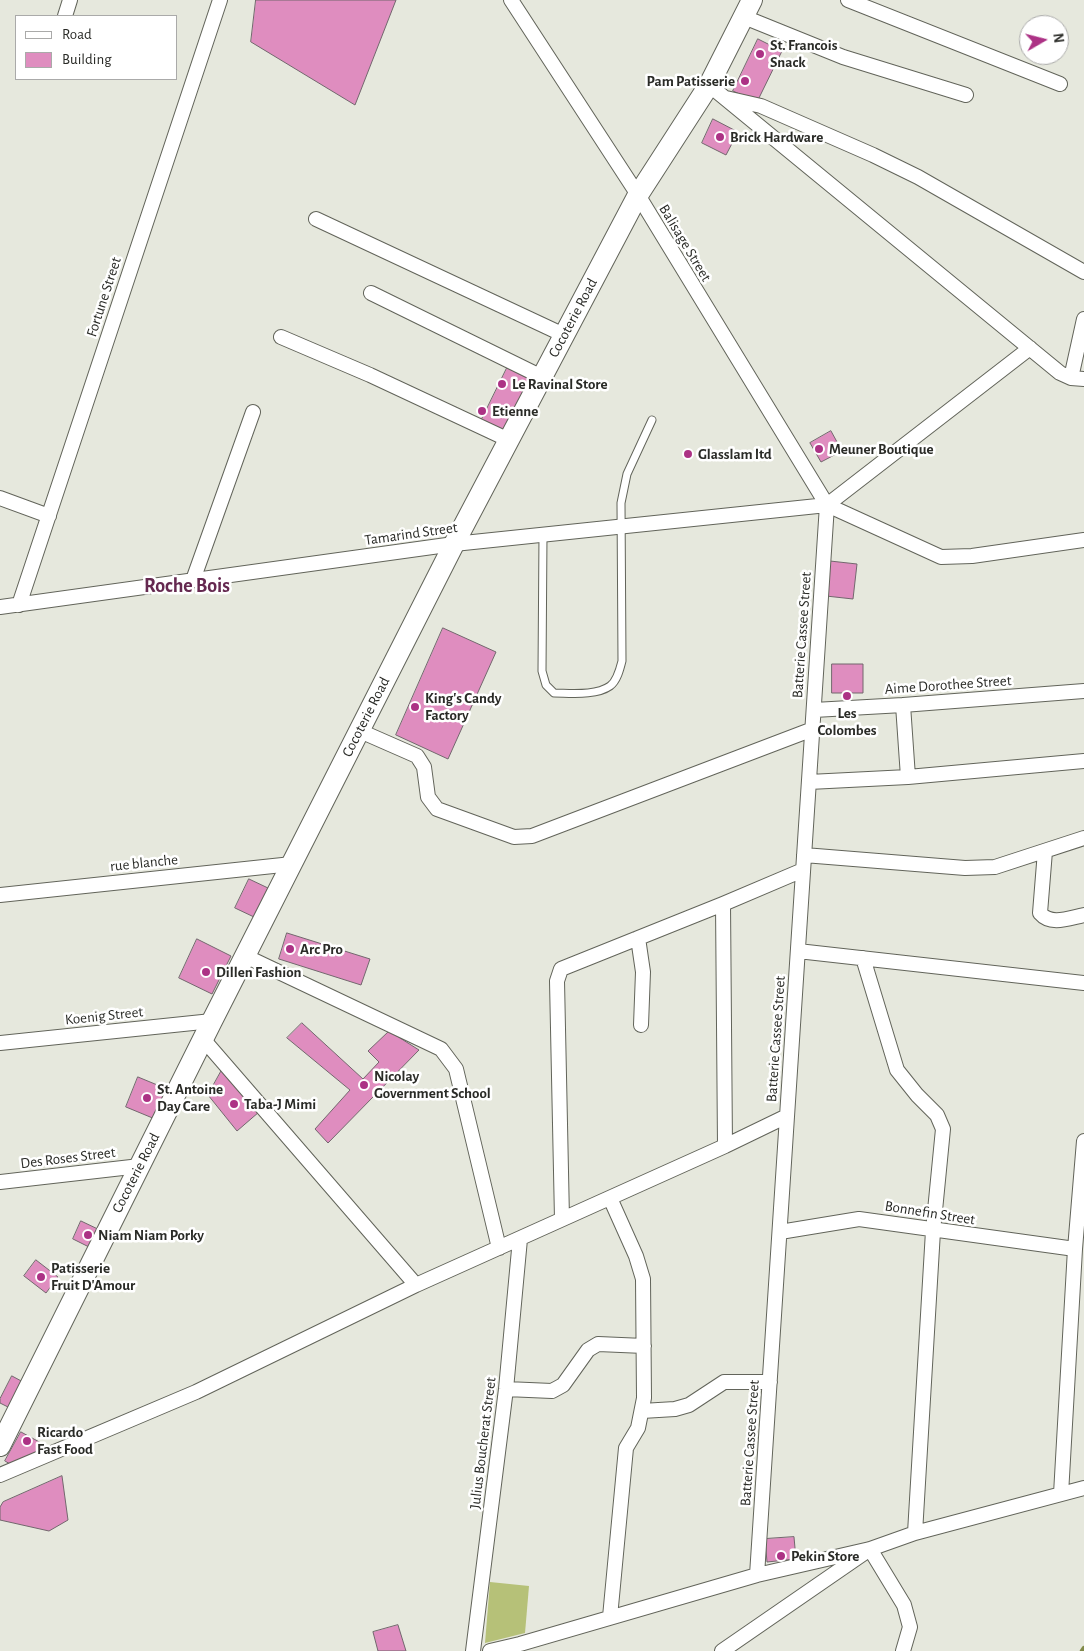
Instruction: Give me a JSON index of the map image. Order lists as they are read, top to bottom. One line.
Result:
{"streets":{"street":["Balisage Street","Fortune Street","Cocoterie Road","Tamarind Street","Batterie Cassee Street","Aime Dorothee Street","rue blanche","Koenig Street","Des Roses Street","Bonnefin Street","Julius Boucherat Street"]},"crossings":[["Balisage Street","Cocoterie Road"],["Balisage Street","Tamarind Street"],["Balisage Street","Batterie Cassee Street"],["Fortune Street","Tamarind Street"],["Cocoterie Road","Tamarind Street"],["Cocoterie Road","rue blanche"],["Cocoterie Road","Koenig Street"],["Cocoterie Road","Des Roses Street"],["Tamarind Street","Batterie Cassee Street"],["Batterie Cassee Street","Aime Dorothee Street"],["Batterie Cassee Street","Bonnefin Street"]],"districts":["Roche Bois"],"places":["St. Francois Snack","Pam Patisserie","Brick Hardware","Le Ravinal Store","Etienne","Meuner Boutique","Glasslam ltd","Les Colombes","King's Candy Factory","Arc Pro","Dillen Fashion","Nicolay Government School","St. Antoine Day Care","Taba-J Mimi","Niam Niam Porky","Patisserie Fruit D'Amour","Ricardo Fast Food","Pekin Store"],"legend":["Road","Building"],"north":"right"}
